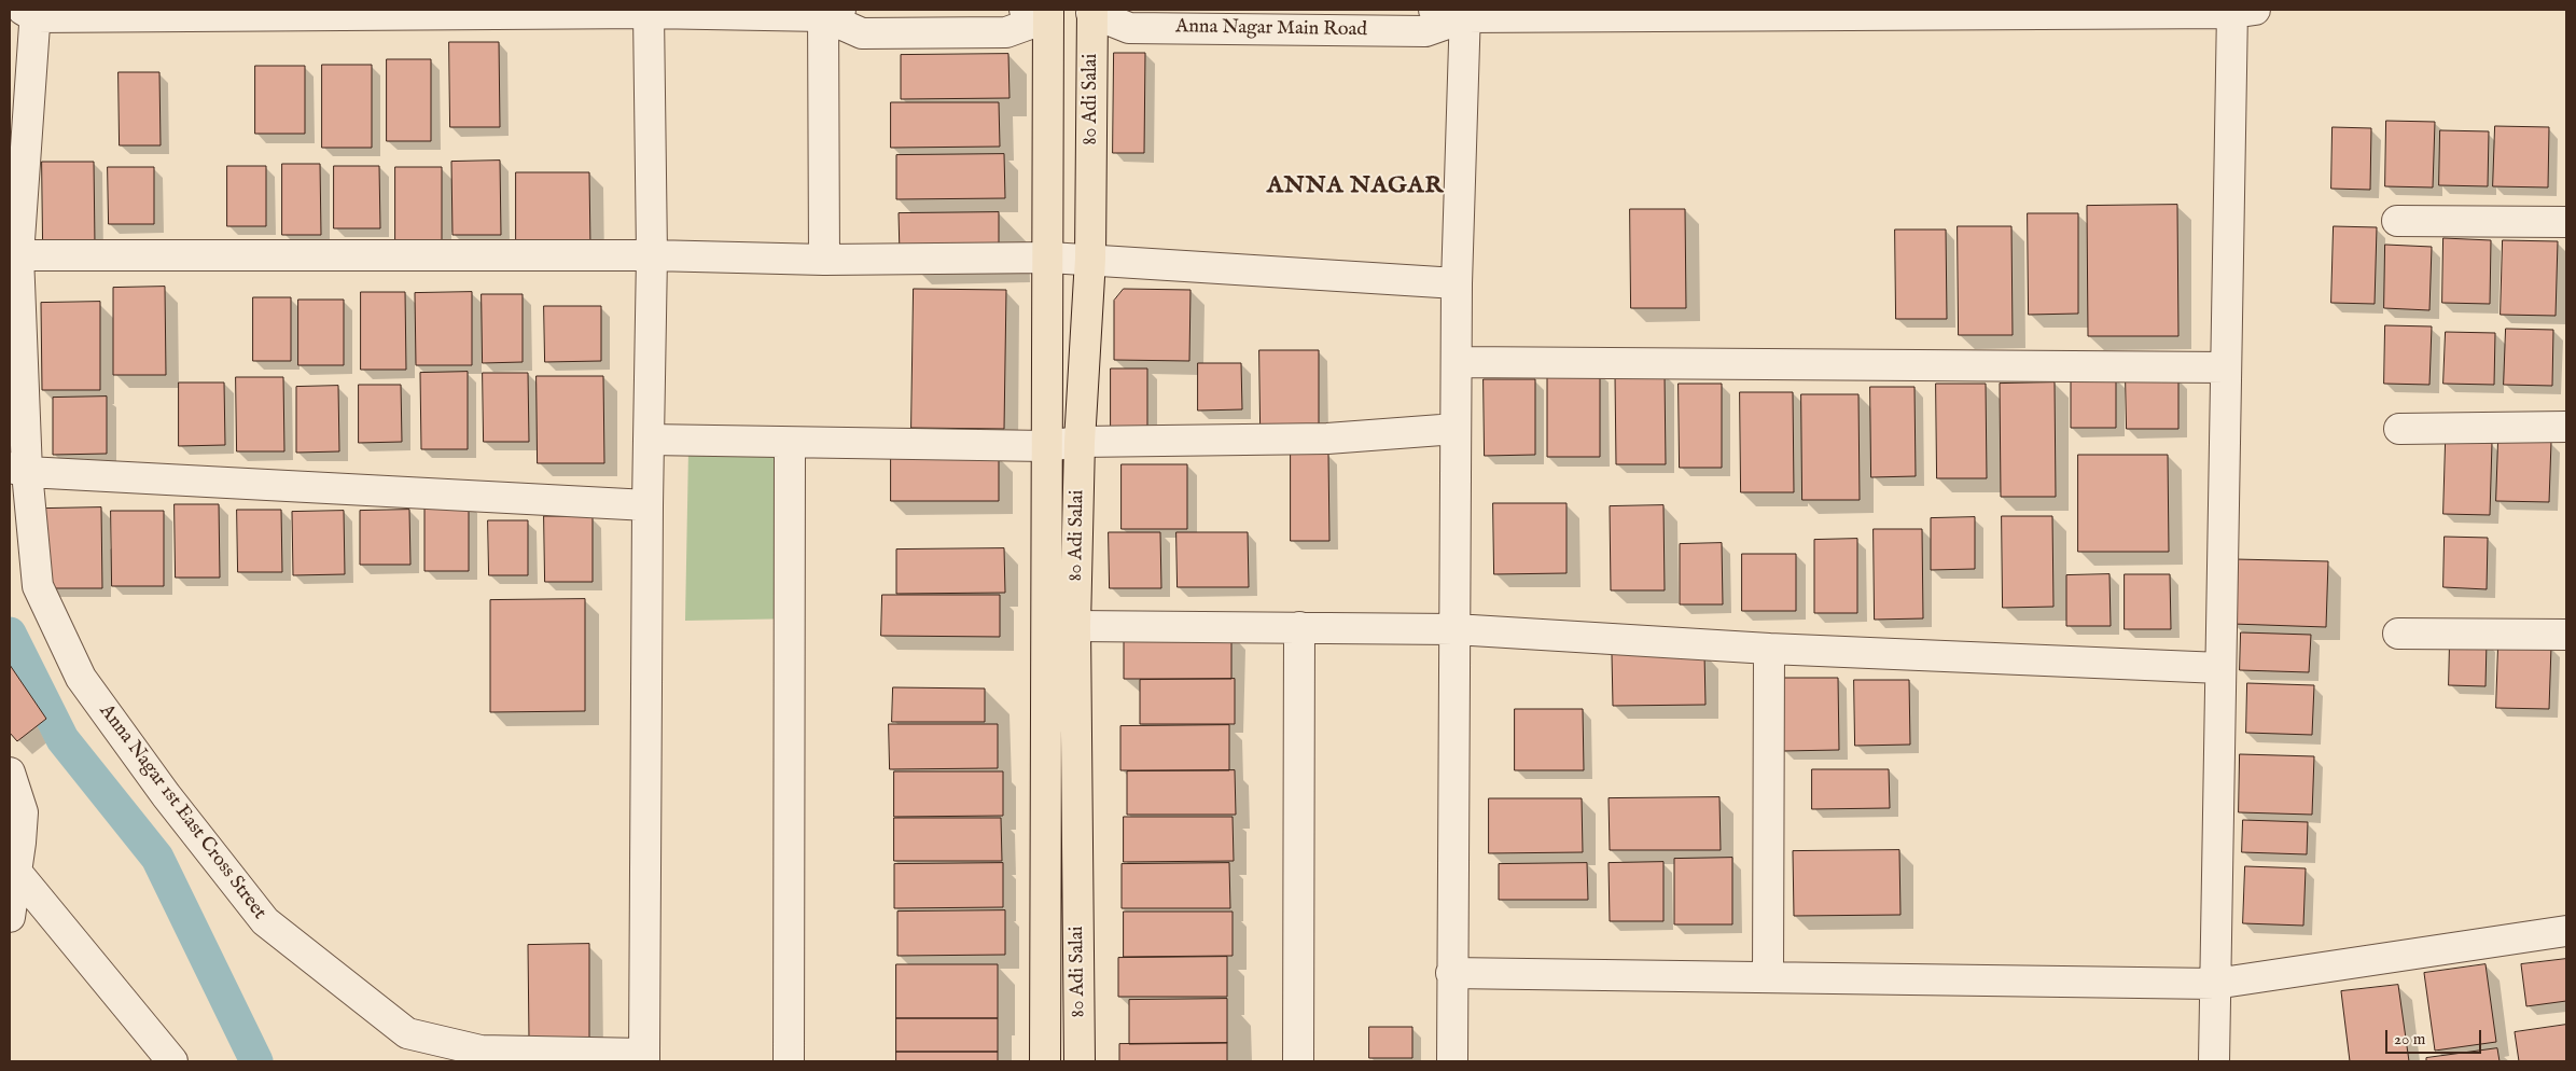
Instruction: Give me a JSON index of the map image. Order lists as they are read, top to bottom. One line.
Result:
{"streets":{"main road":["80 Adi Salai"],"street":["Anna Nagar Main Road","Anna Nagar 1st East Cross Street"]},"crossings":[["Anna Nagar Main Road","80 Adi Salai"]],"districts":["ANNA NAGAR"],"scale_bar":"20 m"}
